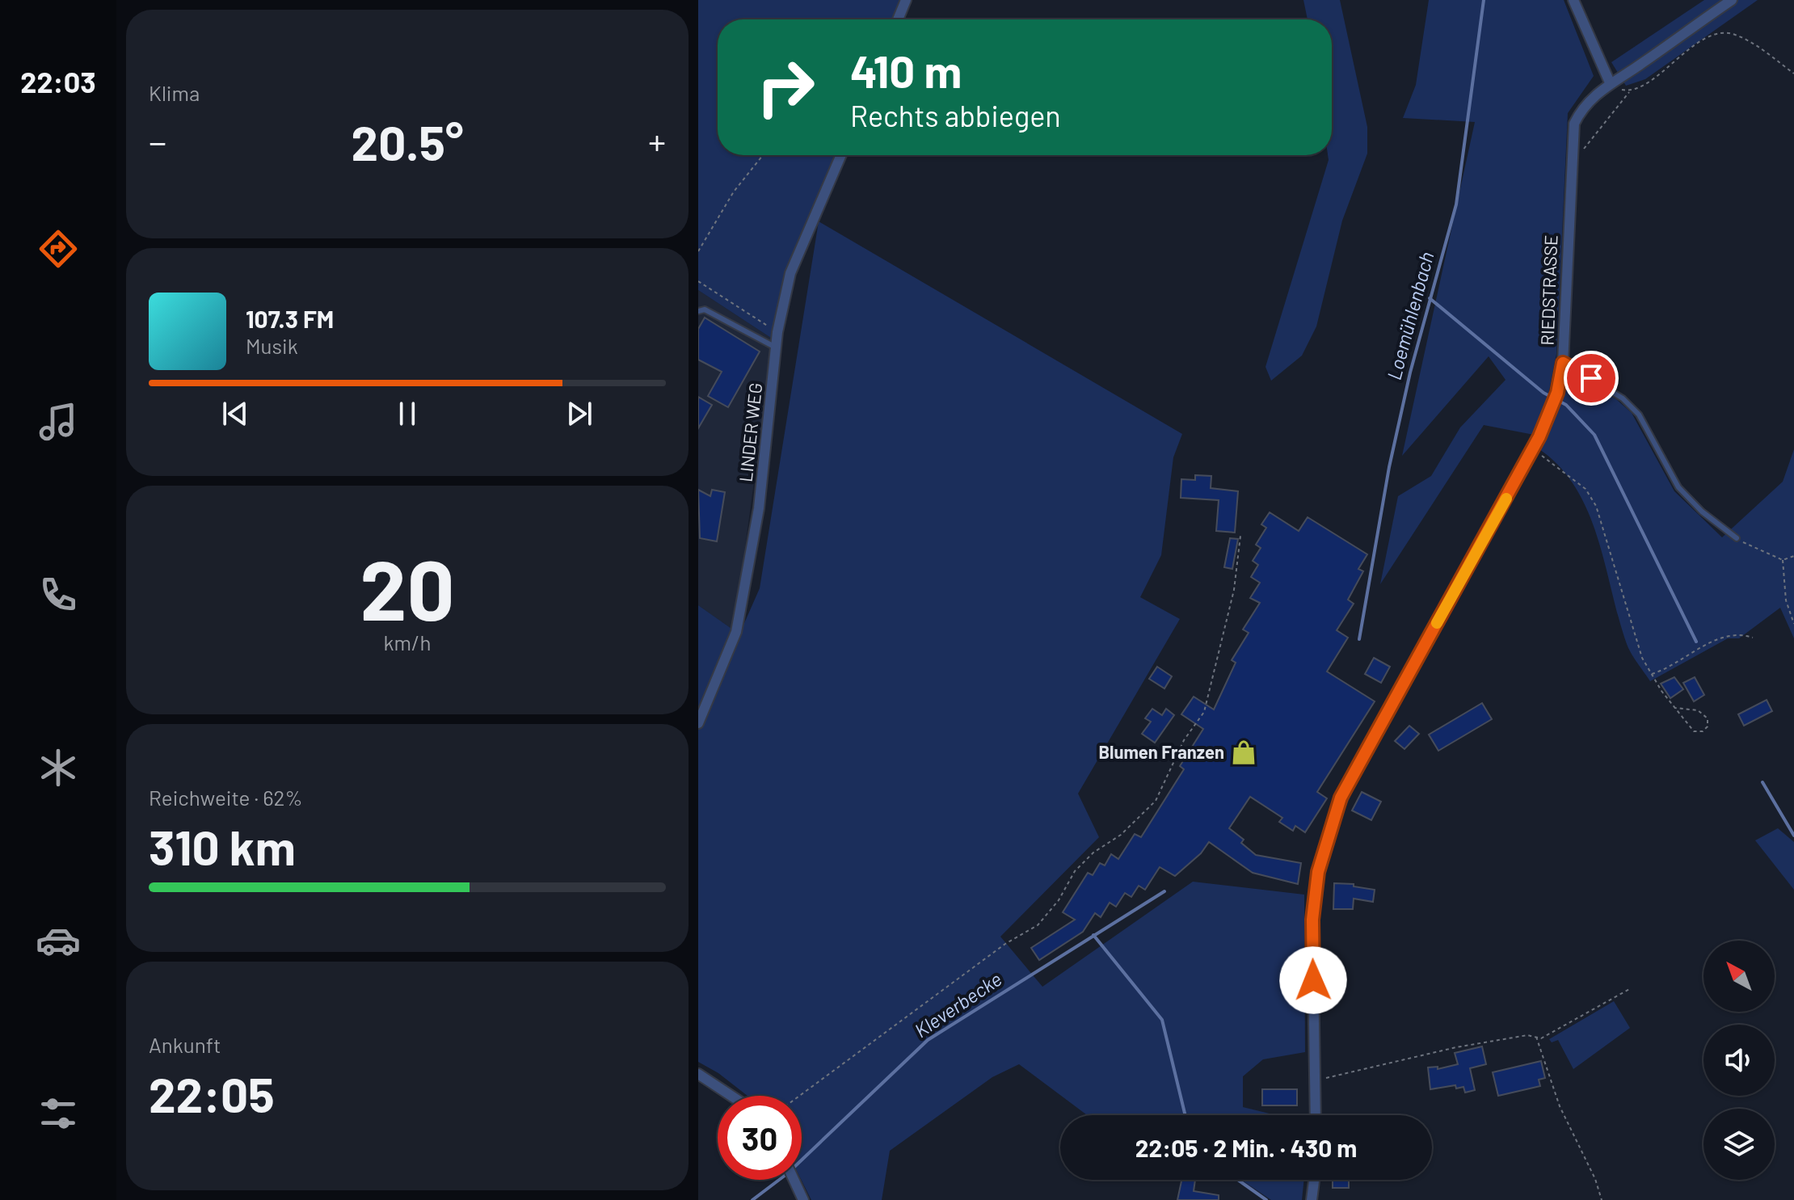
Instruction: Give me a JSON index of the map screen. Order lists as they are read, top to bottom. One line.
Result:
{"streets":{"street":["RIEDSTRASSE","LINDER WEG"]},"water":["Loemühlenbach","Kleverbecke"],"places":{"shop":["Blumen Franzen"]},"north":"top left","page":{"tabs":"22:03","tile":["Klima",["20","km/h"],["Reichweite · 62%","310 km"],["Ankunft","22:05"]],"turn":["410 m","Rechts abbiegen"],"heat":["−","20.5°","+"],"song":["107.3 FM","Musik"],"limit":"30","trip":"22:05 · 2 Min. · 430 m"}}
